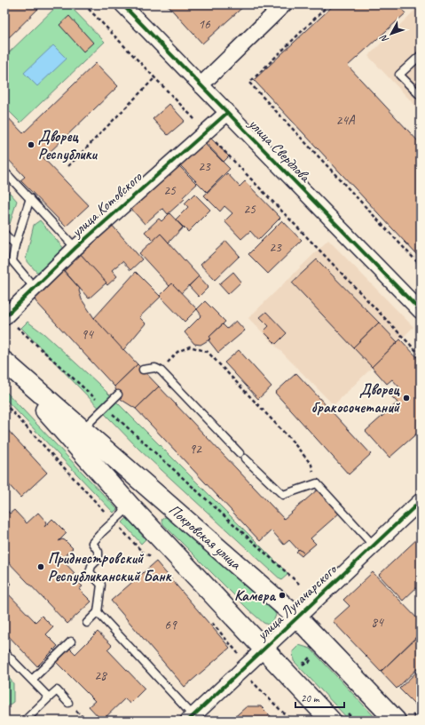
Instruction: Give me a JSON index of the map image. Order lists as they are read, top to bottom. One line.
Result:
{"streets":{"main road":["Покровская улица"],"street":["улица Свердлова","улица Котовского","улица Луначарского"]},"crossings":[["улица Свердлова","улица Котовского"],["Покровская улица","улица Луначарского"]],"places":["Дворец Республики","Дворец бракосочетаний","Приднестровский Республиканский Банк","Камера"],"house_numbers":["16","24А","23","25","25","23","94","92","84","69","28"],"scale_bar":"20 m","north":"bottom left"}
